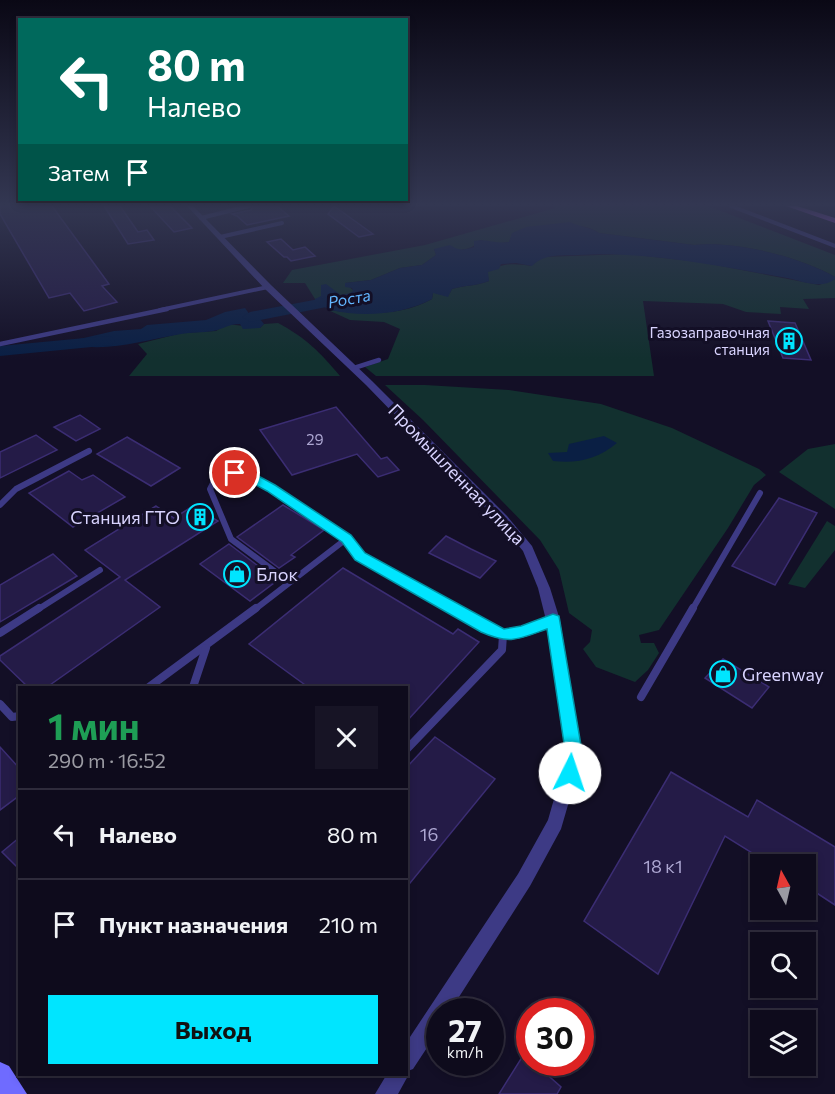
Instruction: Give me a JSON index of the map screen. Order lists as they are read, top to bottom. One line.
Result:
{"streets":{"street":["Промышленная улица"]},"water":["Роста"],"places":{"building":["Газозаправочная станция","Станция ГТО"],"shop":["Блок","Greenway"]},"house_numbers":["29","16","18 к1"],"north":"top","page":{"turn":["80 m","Налево"],"then":"Затем","heading":["1 мин","290 m · 16:52"],"list":[{"name":"Налево","value":"80 m"},{"name":"Пункт назначения","value":"210 m"}],"buttons":"Выход","speed":"27 km/h","limit":"30"}}
